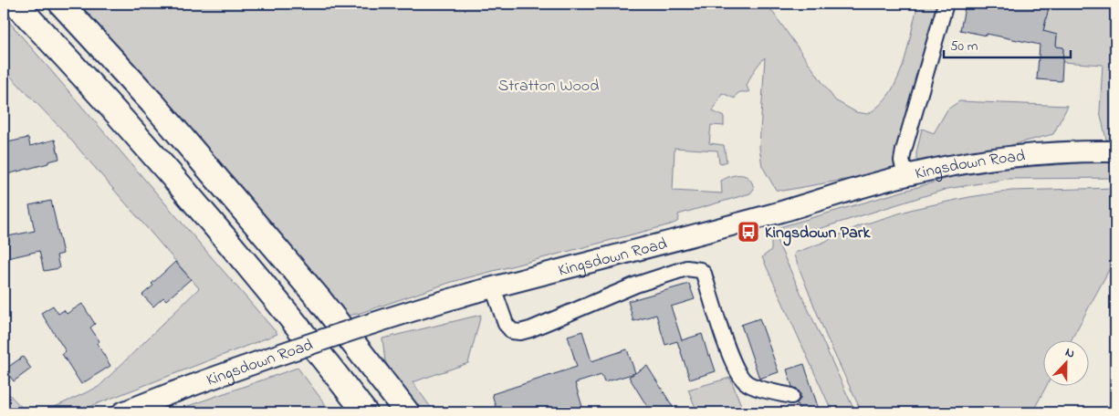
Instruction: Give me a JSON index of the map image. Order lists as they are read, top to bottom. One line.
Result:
{"streets":{"main road":["Kingsdown Road"]},"parks":["Stratton Wood"],"places":{"bus stop":["Kingsdown Park"]},"scale_bar":"50 m","north":"top"}
